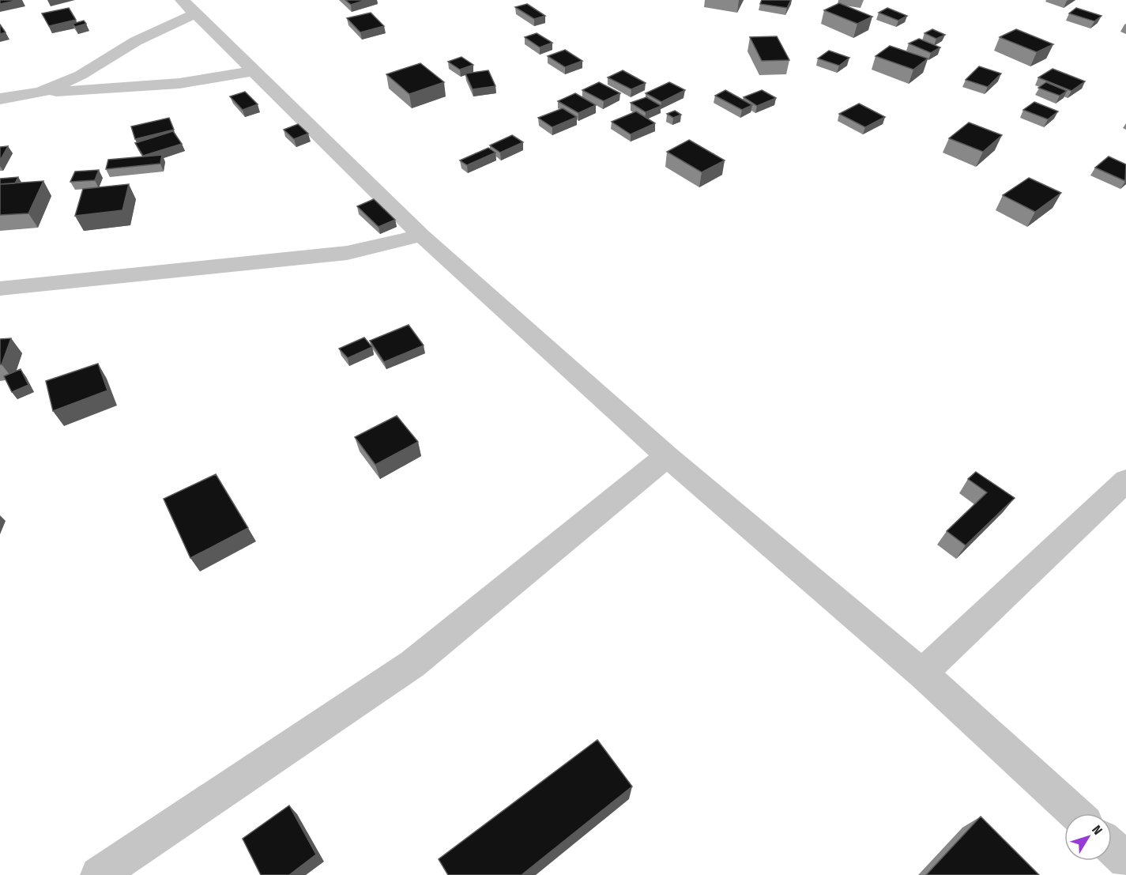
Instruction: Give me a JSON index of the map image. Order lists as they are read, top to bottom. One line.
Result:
{"north":"top right"}
